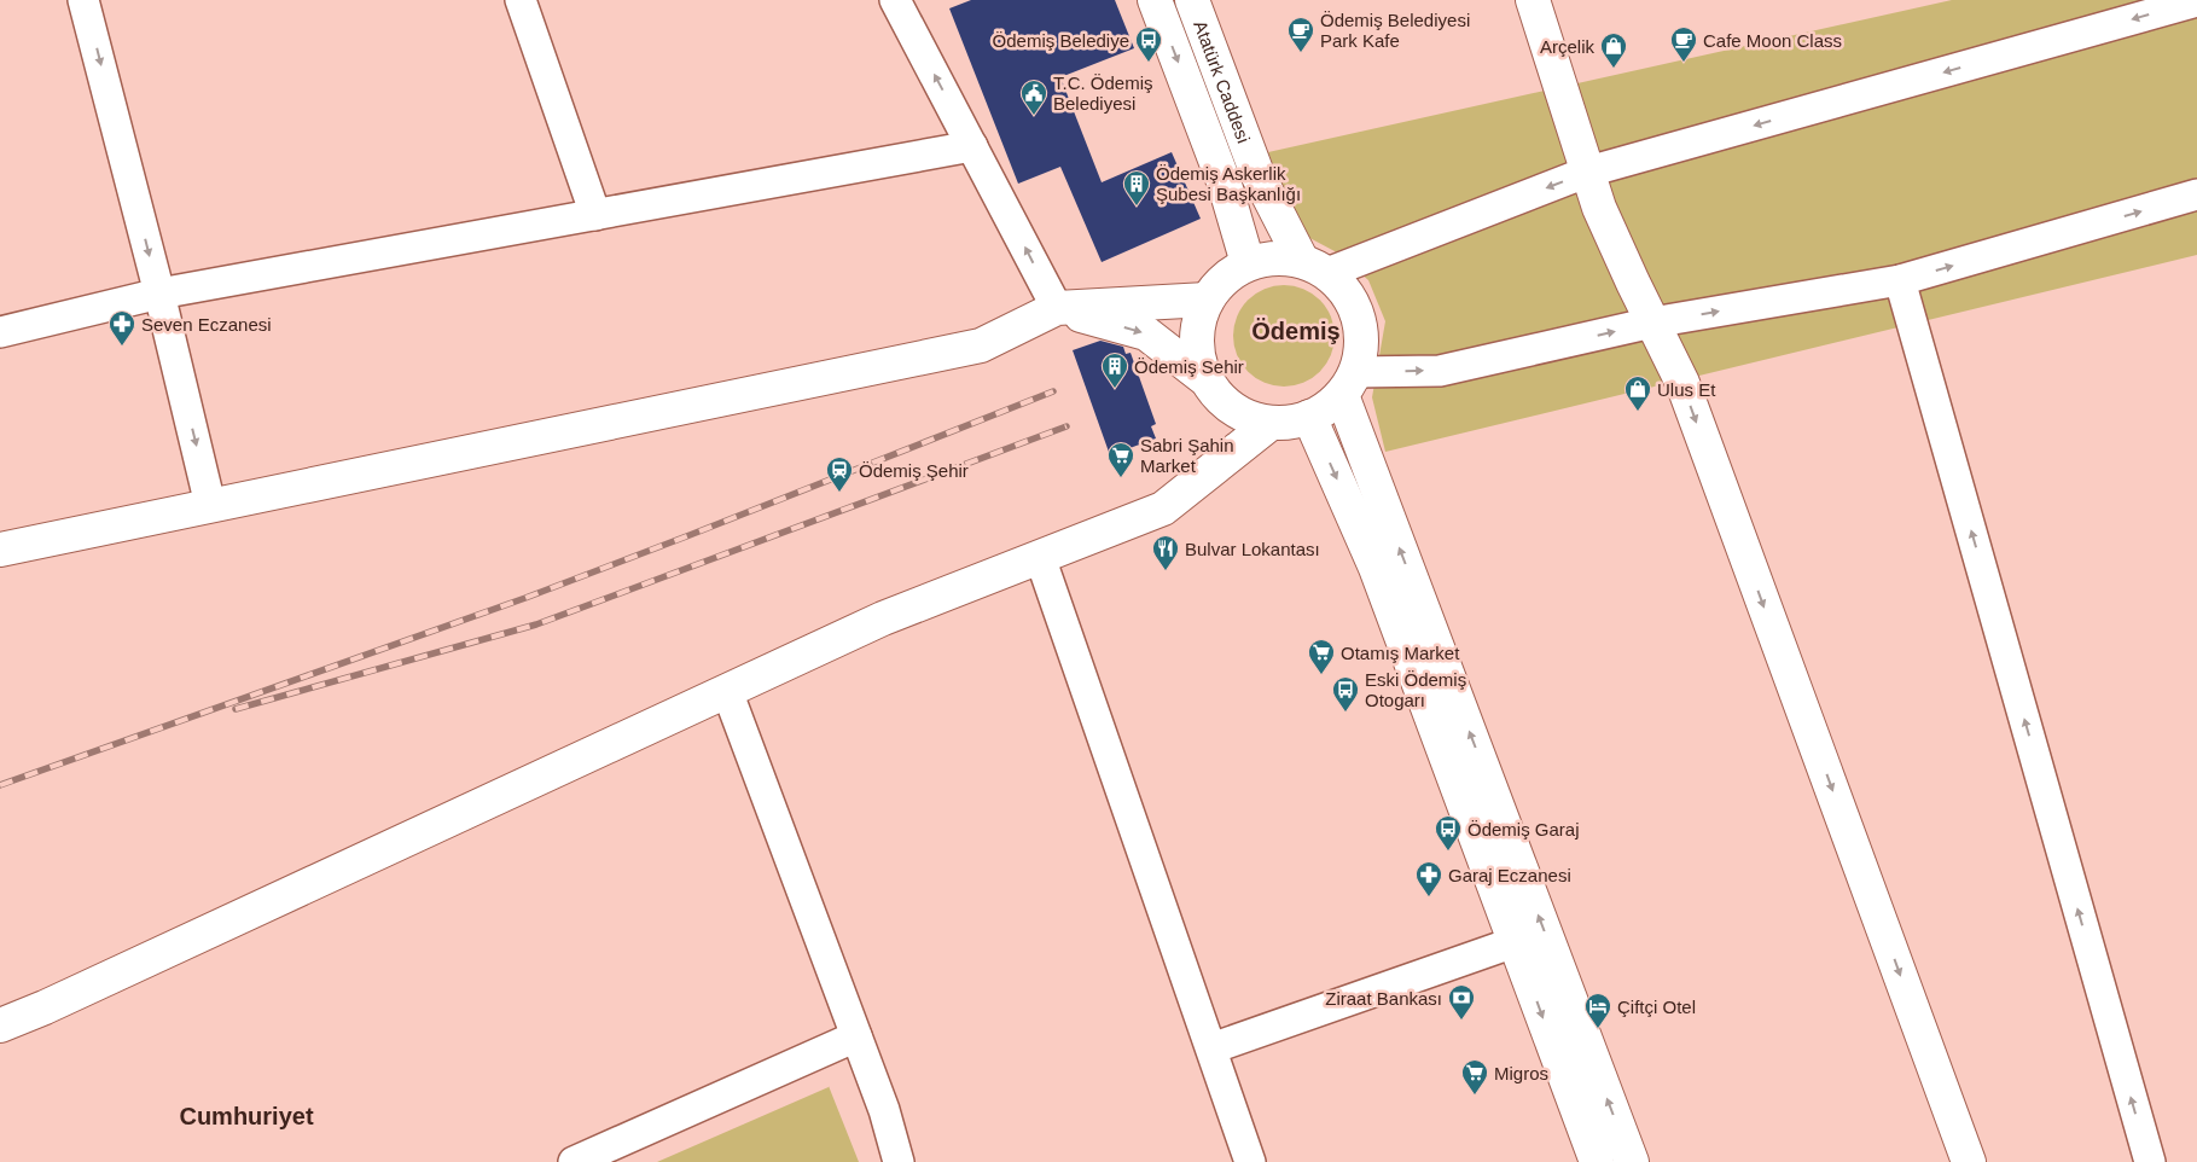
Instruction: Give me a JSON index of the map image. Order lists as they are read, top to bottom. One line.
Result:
{"streets":{"street":["Atatürk Caddesi"]},"districts":["Ödemiş","Cumhuriyet"],"places":{"cafe":["Ödemiş Belediyesi Park Kafe","Cafe Moon Class"],"bus stop":["Ödemiş Belediye","Eski Ödemiş Otogarı","Ödemiş Garaj"],"shop":["Arçelik","Ulus Et"],"public building":["T.C. Ödemiş Belediyesi"],"building":["Ödemiş Askerlik Şubesi Başkanlığı","Ödemiş Sehir"],"pharmacy":["Seven Eczanesi","Garaj Eczanesi"],"supermarket":["Sabri Şahin Market","Otamış Market","Migros"],"station":["Ödemiş Şehir"],"restaurant":["Bulvar Lokantası"],"bank":["Ziraat Bankası"],"hotel":["Çiftçi Otel"]}}
